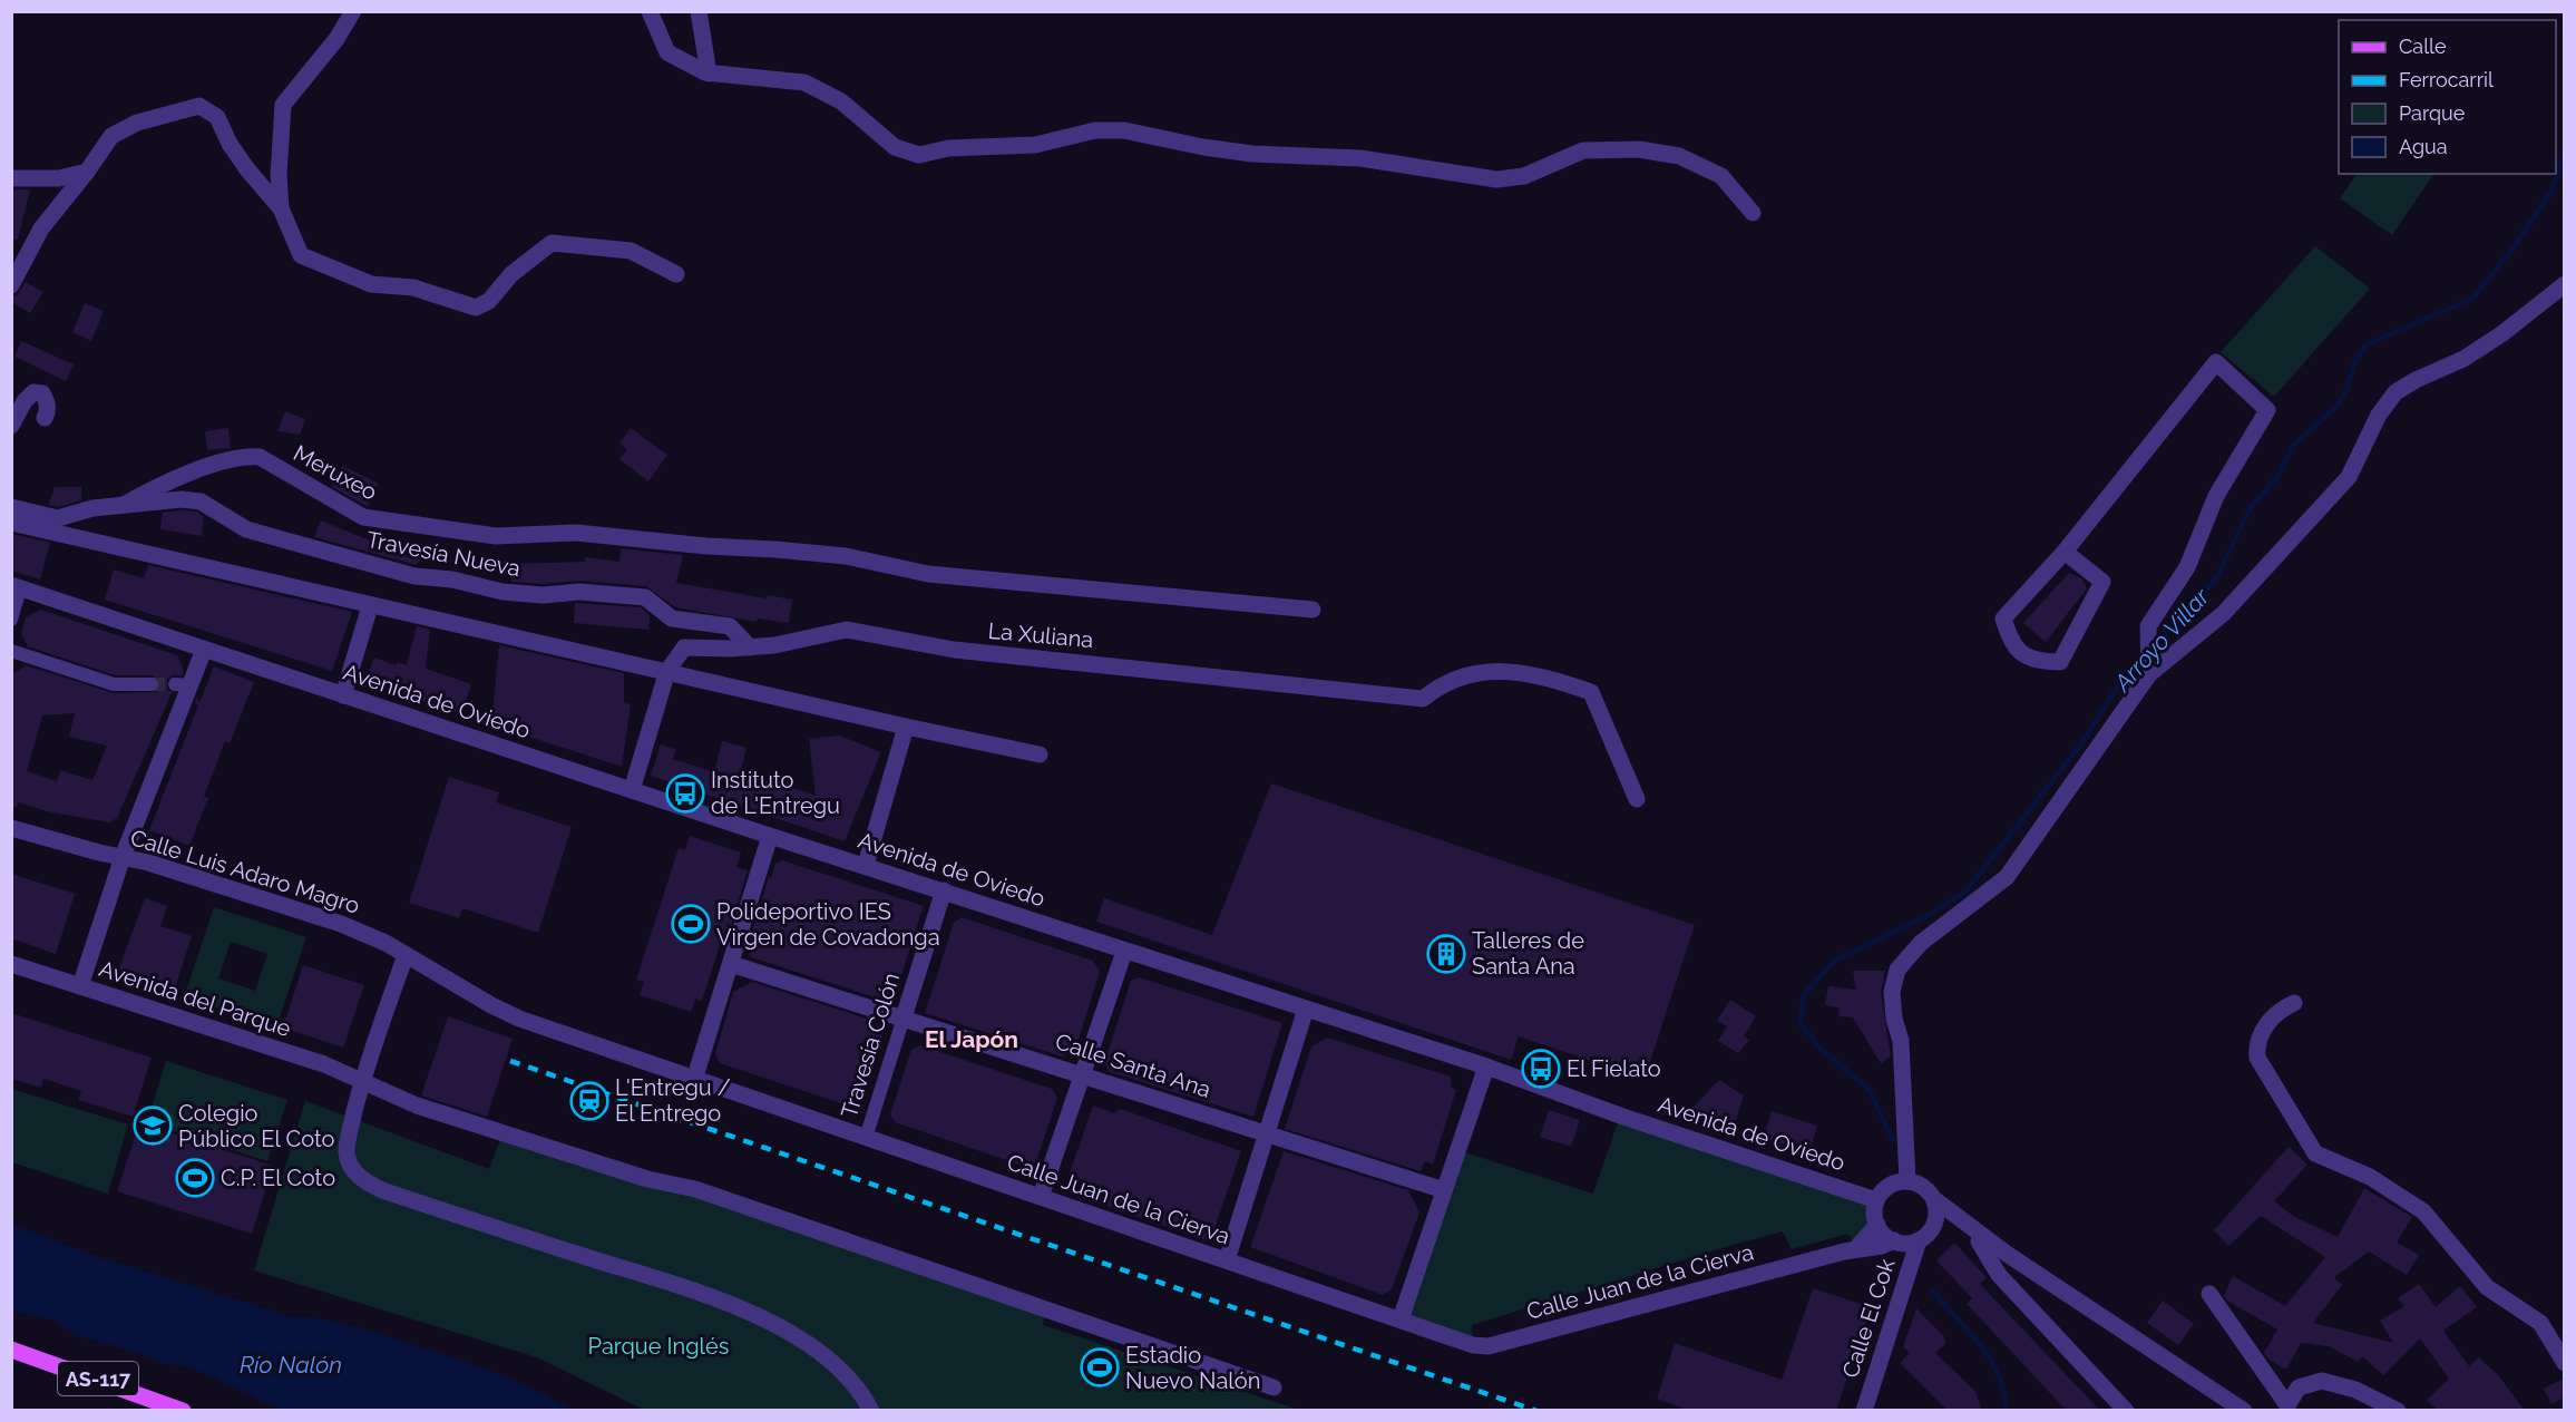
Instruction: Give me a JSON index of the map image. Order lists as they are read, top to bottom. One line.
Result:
{"streets":{"main road":["AS-117"],"street":["Meruxeo","Travesía Nueva","La Xuliana","Avenida de Oviedo","Calle Luis Adaro Magro","Avenida del Parque","Travesía Colón","Calle Santa Ana","Calle Juan de la Cierva","Calle El Cok"]},"crossings":[["Meruxeo","Travesía Nueva"],["Travesía Nueva","La Xuliana"],["Avenida de Oviedo","Travesía Colón"],["Avenida de Oviedo","Calle Juan de la Cierva"],["Avenida de Oviedo","Calle El Cok"],["Calle Luis Adaro Magro","Calle Juan de la Cierva"],["Travesía Colón","Calle Santa Ana"],["Travesía Colón","Calle Juan de la Cierva"],["Calle Juan de la Cierva","Calle El Cok"]],"districts":["El Japón"],"water":["Arroyo Villar","Río Nalón"],"parks":["Parque Inglés"],"places":{"bus stop":["Instituto de L'Entregu","El Fielato"],"sports":["Polideportivo IES Virgen de Covadonga","C.P. El Coto","Estadio Nuevo Nalón"],"building":["Talleres de Santa Ana"],"station":["L'Entregu / El Entrego"],"school or university":["Colegio Público El Coto"]},"legend":["Calle","Ferrocarril","Parque","Agua"]}
